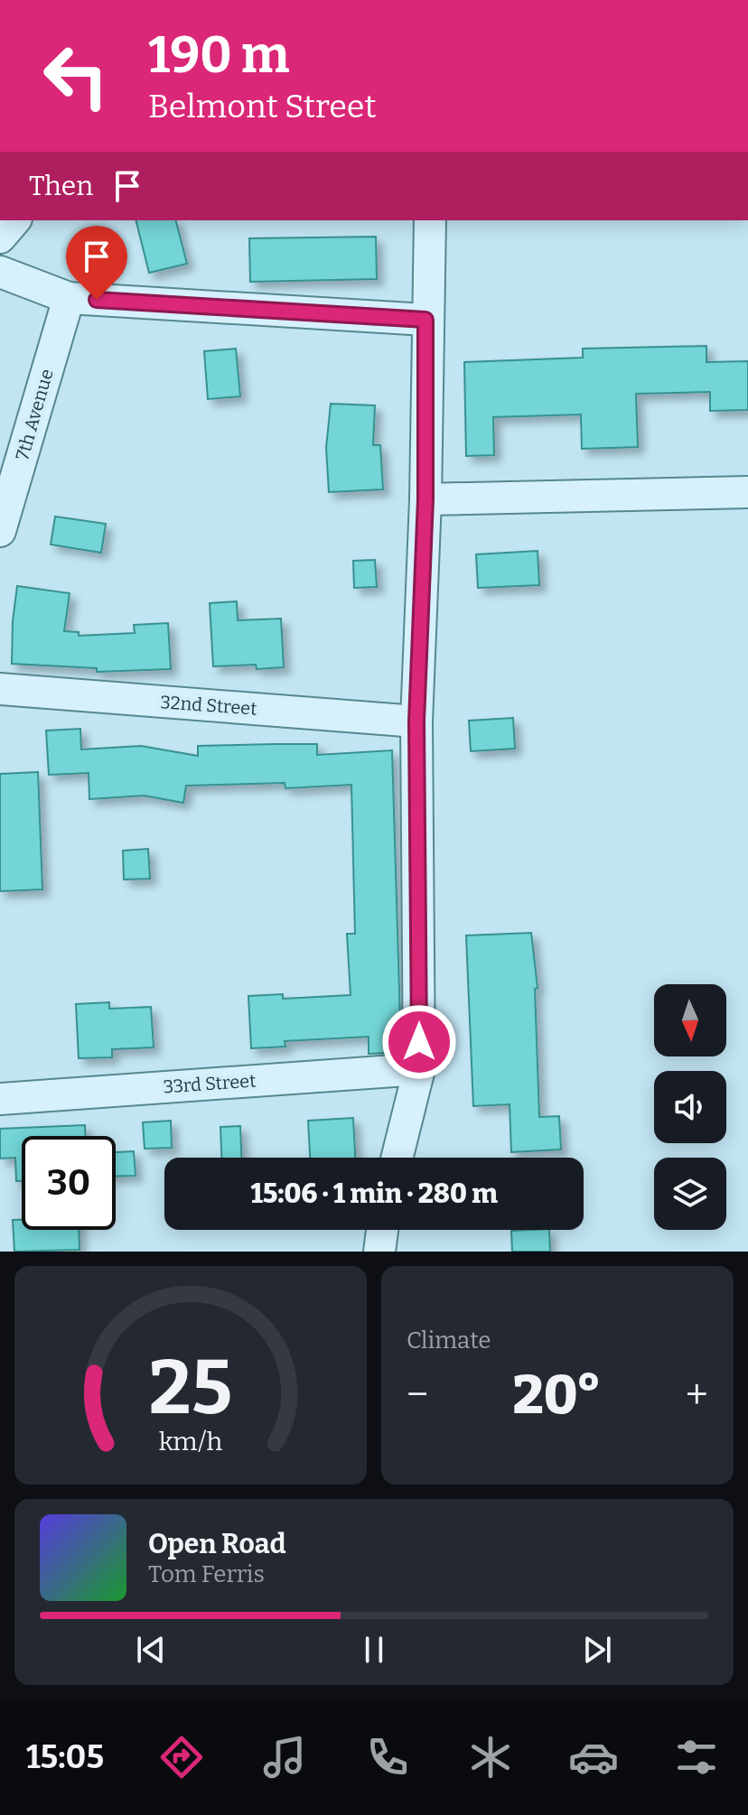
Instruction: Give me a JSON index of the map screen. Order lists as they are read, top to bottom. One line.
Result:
{"streets":{"street":["7th Avenue","32nd Street","33rd Street"]},"north":"bottom","page":{"turn":["190 m","Belmont Street"],"then":"Then","limit":"30","trip":"15:06 · 1 min · 280 m","tile":"Climate","heat":["−","20°","+"],"song":["Open Road","Tom Ferris"],"tabs":"15:05","gauge":["25","km/h"]}}
